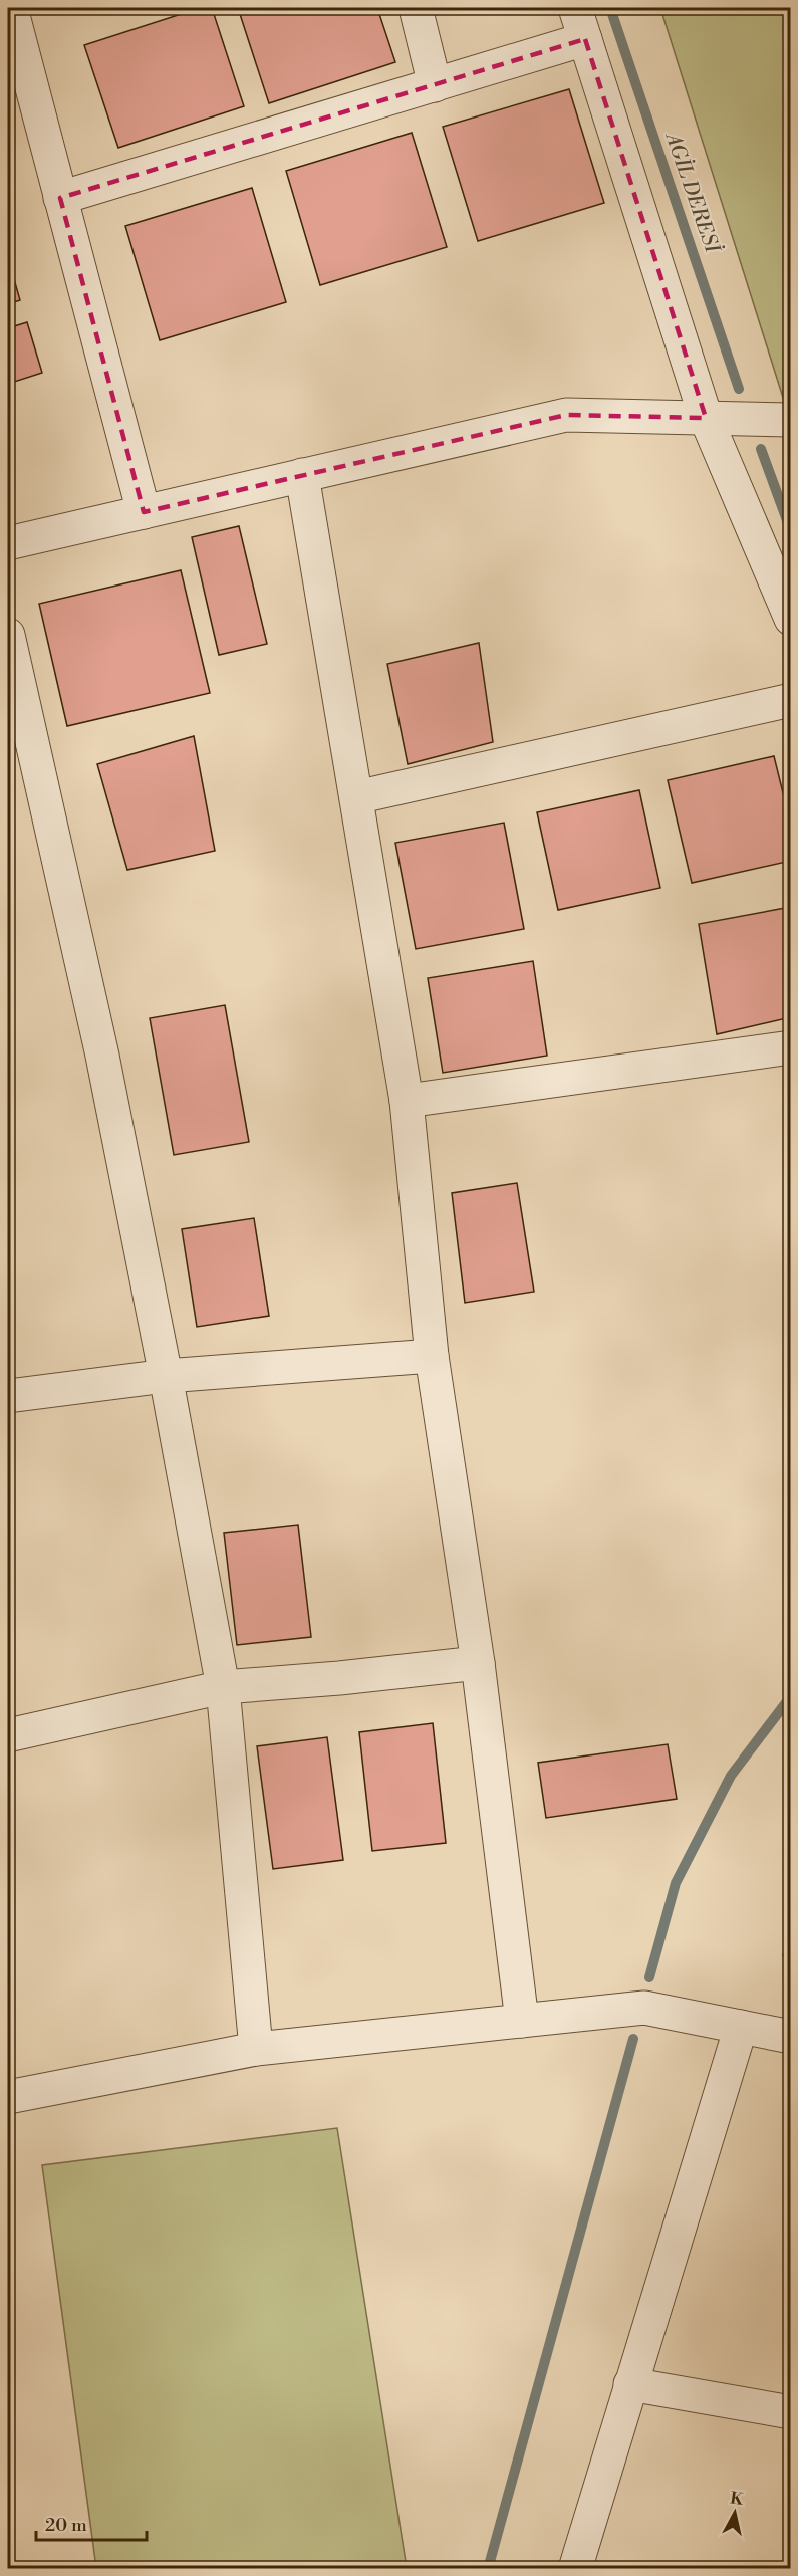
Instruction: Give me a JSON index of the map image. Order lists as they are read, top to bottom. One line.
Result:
{"water":["AGİL DERESİ"],"scale_bar":"20 m","north":"top"}
